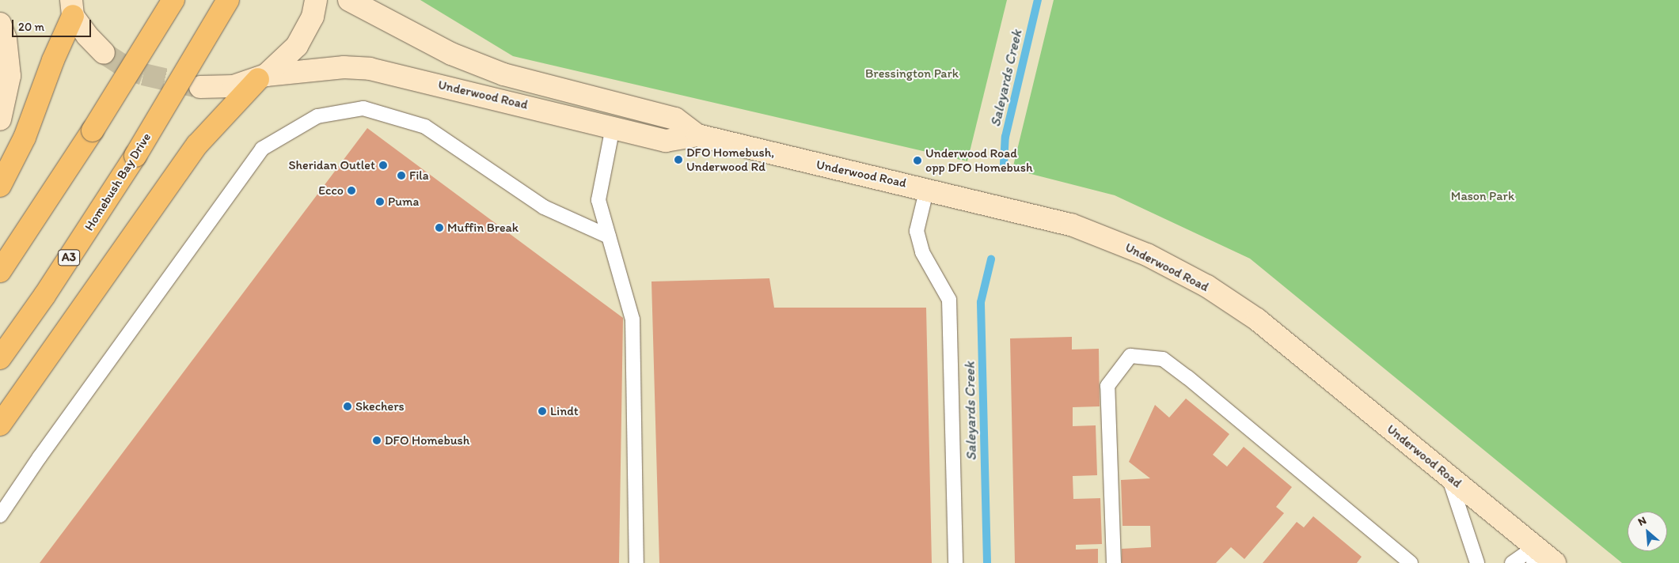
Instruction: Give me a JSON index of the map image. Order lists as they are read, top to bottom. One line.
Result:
{"streets":{"highway":["Homebush Bay Drive","A3"],"main road":["Underwood Road"]},"water":["Saleyards Creek"],"parks":["Bressington Park","Mason Park"],"places":["DFO Homebush, Underwood Rd","Underwood Road opp DFO Homebush","Sheridan Outlet","Fila","Ecco","Puma","Muffin Break","Skechers","Lindt","DFO Homebush"],"scale_bar":"20 m","north":"top left"}
